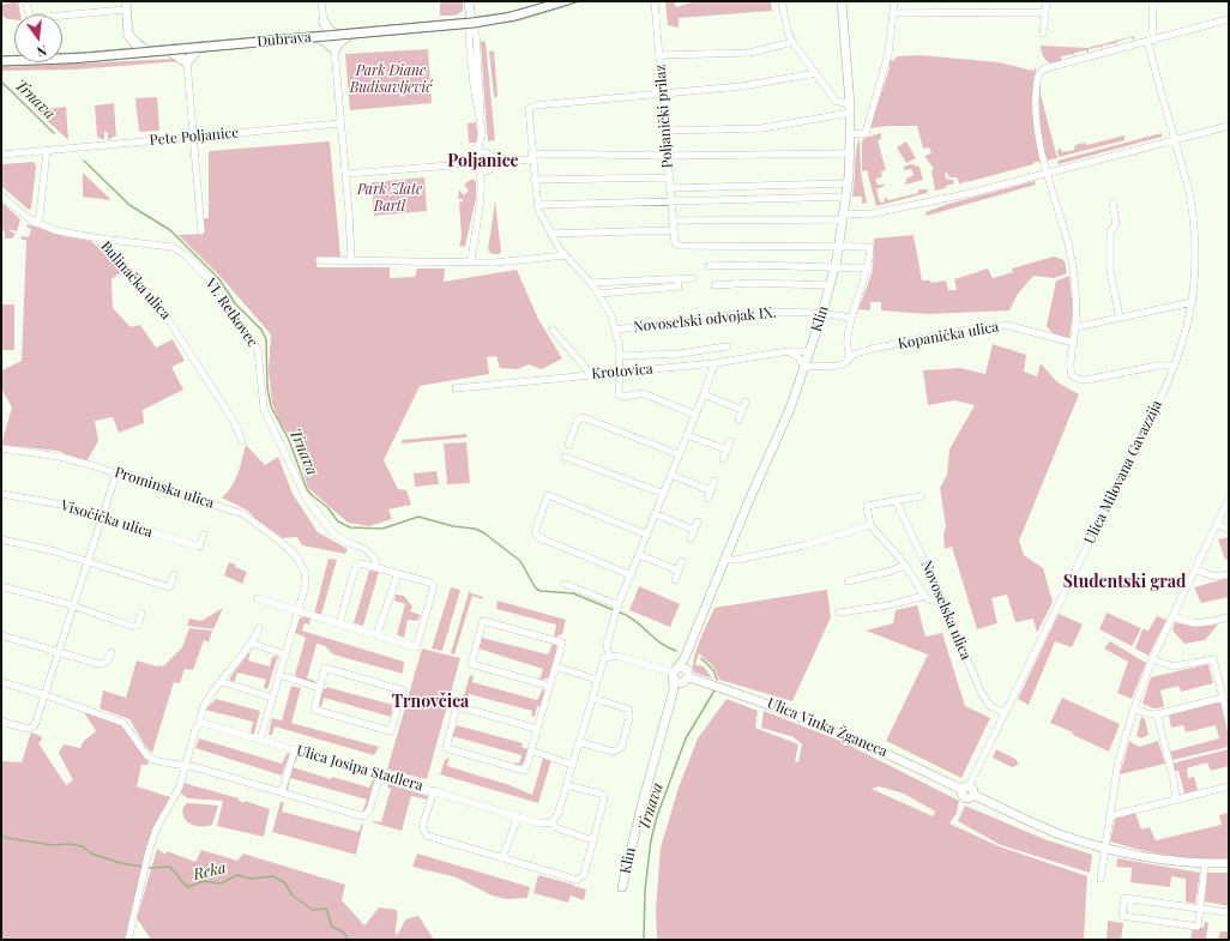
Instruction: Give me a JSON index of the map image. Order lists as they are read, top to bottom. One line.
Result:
{"streets":{"main road":["Dubrava"],"street":["Poljanički prilaz","Pete Poljanice","Bulinačka ulica","VI. Retkovec","Klin","Novoselski odvojak IX.","Kopanička ulica","Krotovica","Ulica Milovana Gavazzija","Prominska ulica","Visočička ulica","Novoselska ulica","Ulica Vinka Žganeca","Ulica Josipa Stadlera"]},"crossings":[["Bulinačka ulica","VI. Retkovec"],["Klin","Novoselski odvojak IX."],["Klin","Kopanička ulica"],["Klin","Krotovica"],["Klin","Ulica Vinka Žganeca"],["Ulica Milovana Gavazzija","Novoselska ulica"],["Ulica Milovana Gavazzija","Ulica Vinka Žganeca"]],"districts":["Poljanice","Studentski grad","Trnovčica"],"water":["Trnava","Reka"],"parks":["Park Diane Budisavljević","Park Zlate Bartl"],"north":"bottom"}
